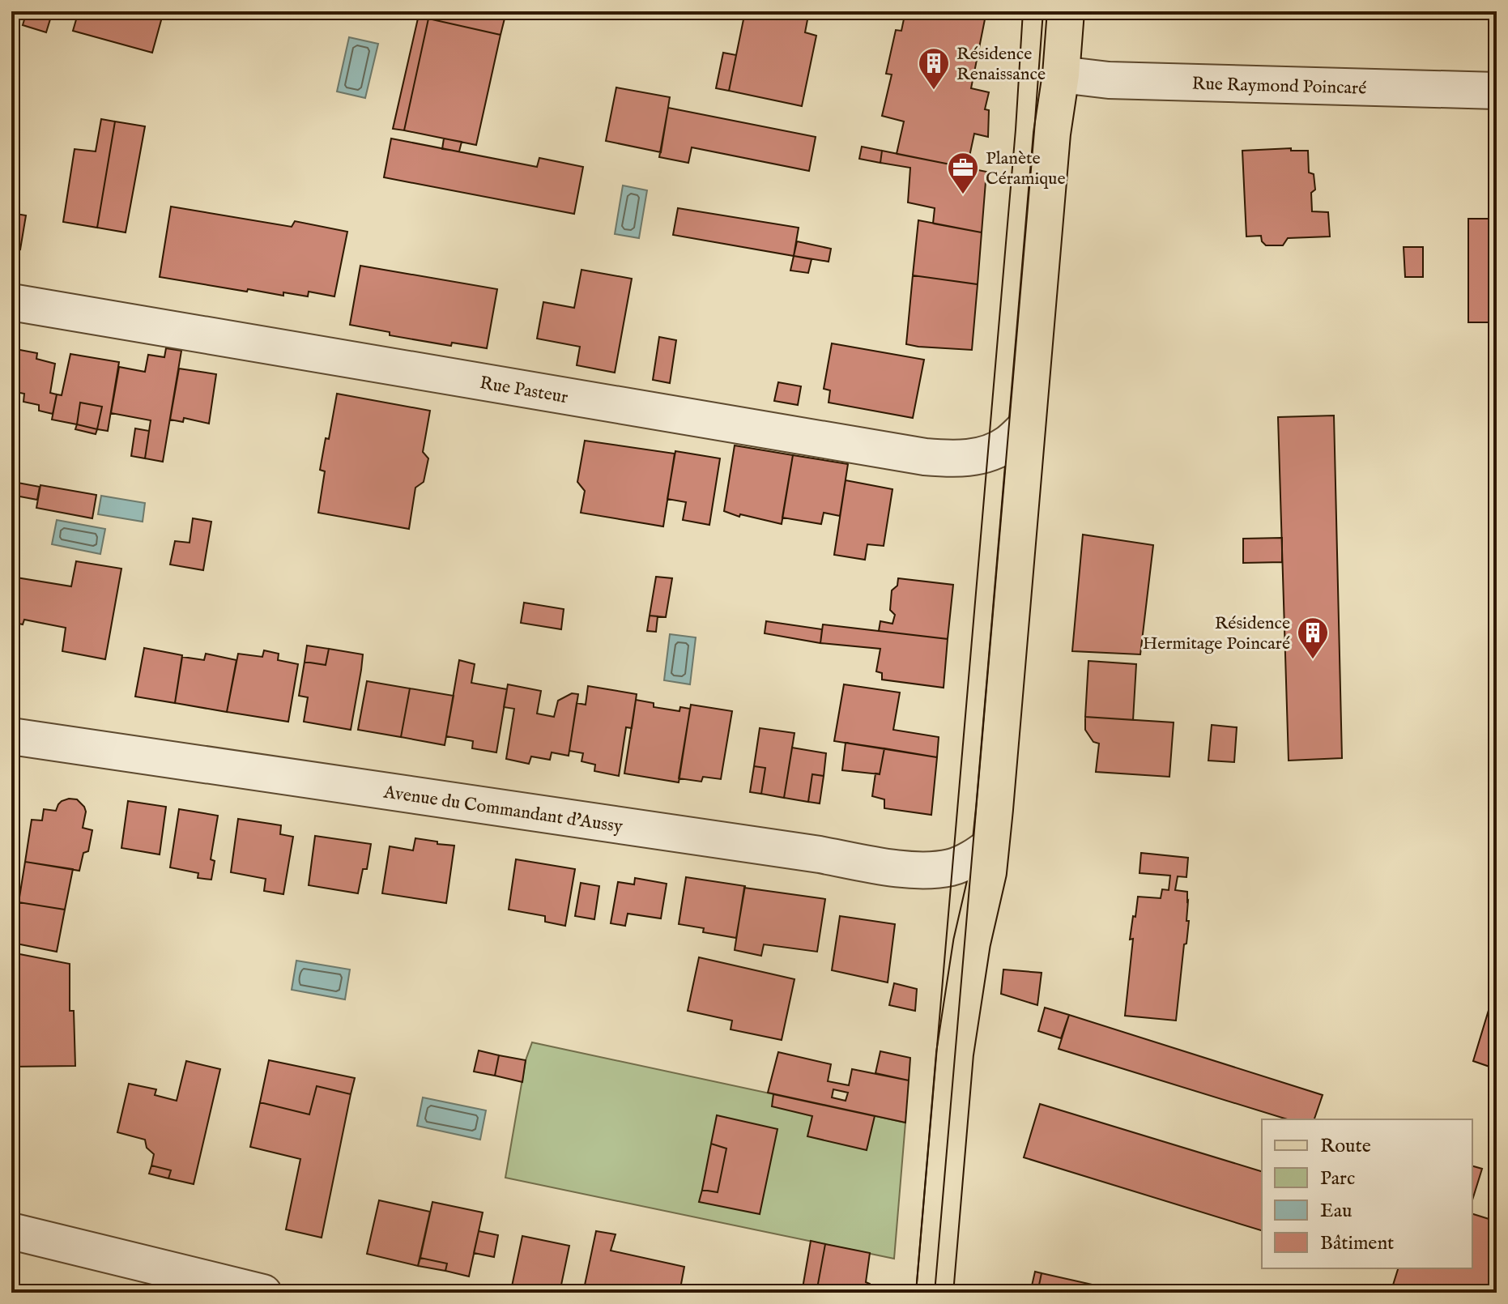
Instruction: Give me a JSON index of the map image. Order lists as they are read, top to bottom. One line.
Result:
{"streets":{"street":["Rue Raymond Poincaré","Rue Pasteur","Avenue du Commandant d'Aussy"]},"places":{"building":["Résidence Renaissance","Résidence Hermitage Poincaré"],"office":["Planète Céramique"]},"legend":["Route","Parc","Eau","Bâtiment"]}
